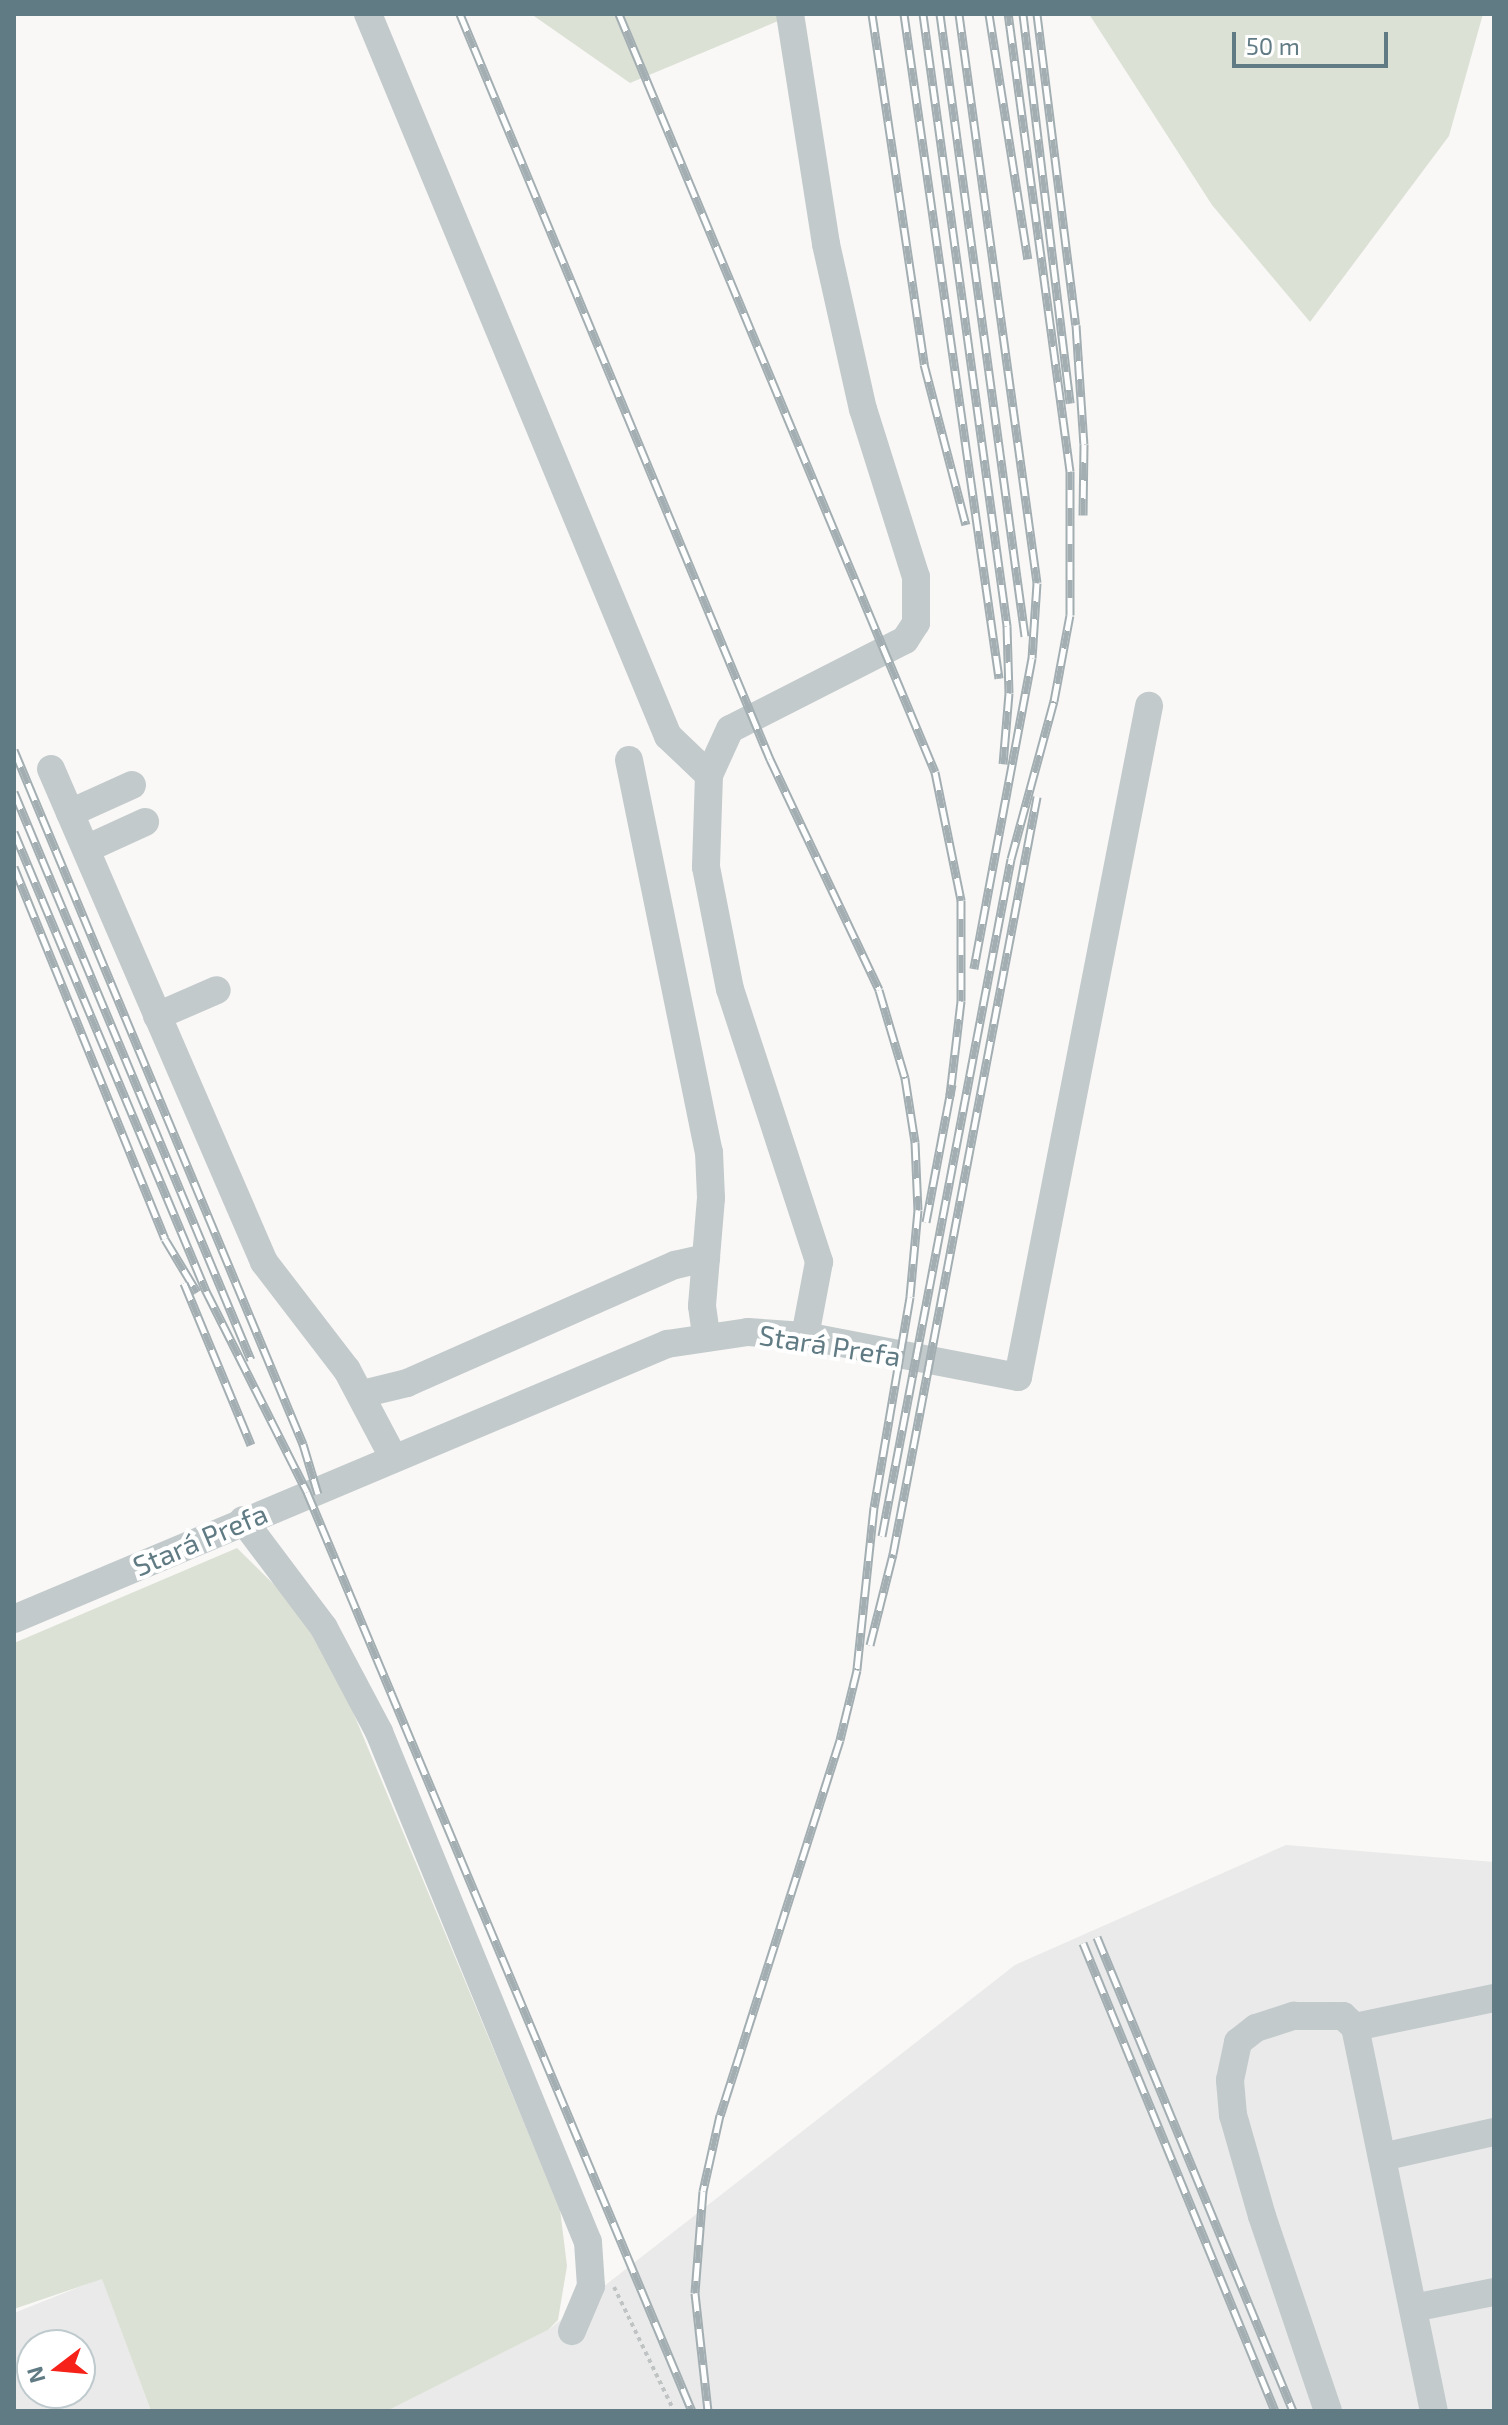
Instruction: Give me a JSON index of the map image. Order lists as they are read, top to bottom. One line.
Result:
{"streets":{"lane":["Stará Prefa"]},"scale_bar":"50 m","north":"left"}
